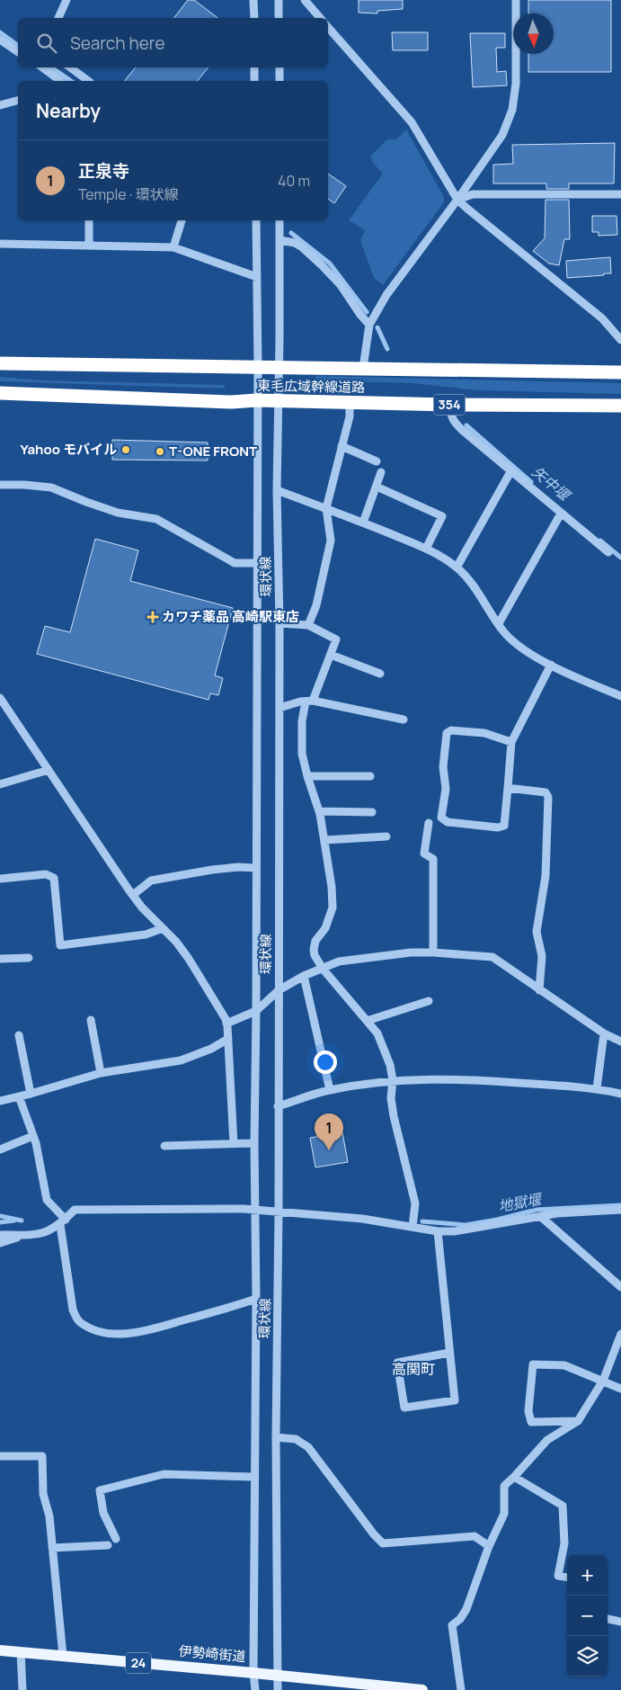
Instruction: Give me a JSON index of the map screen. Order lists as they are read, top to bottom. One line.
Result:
{"streets":{"highway":["東毛広域幹線道路","354"],"main road":["伊勢崎街道","24"],"street":["環状線"]},"crossings":[["東毛広域幹線道路","環状線"],["環状線","伊勢崎街道"]],"districts":["高関町"],"water":["矢中堰","地獄堰"],"places":{"other":["Yahoo モバイル","T-ONE FRONT"],"health":["カワチ薬品 高崎駅東店"]},"north":"bottom","page":{"search":"Search here","heading":"Nearby","list":[{"mark":"1","name":"正泉寺","note":"Temple · 環状線","value":"40 m"}],"pins":"1","map_buttons":["+","−"]}}
